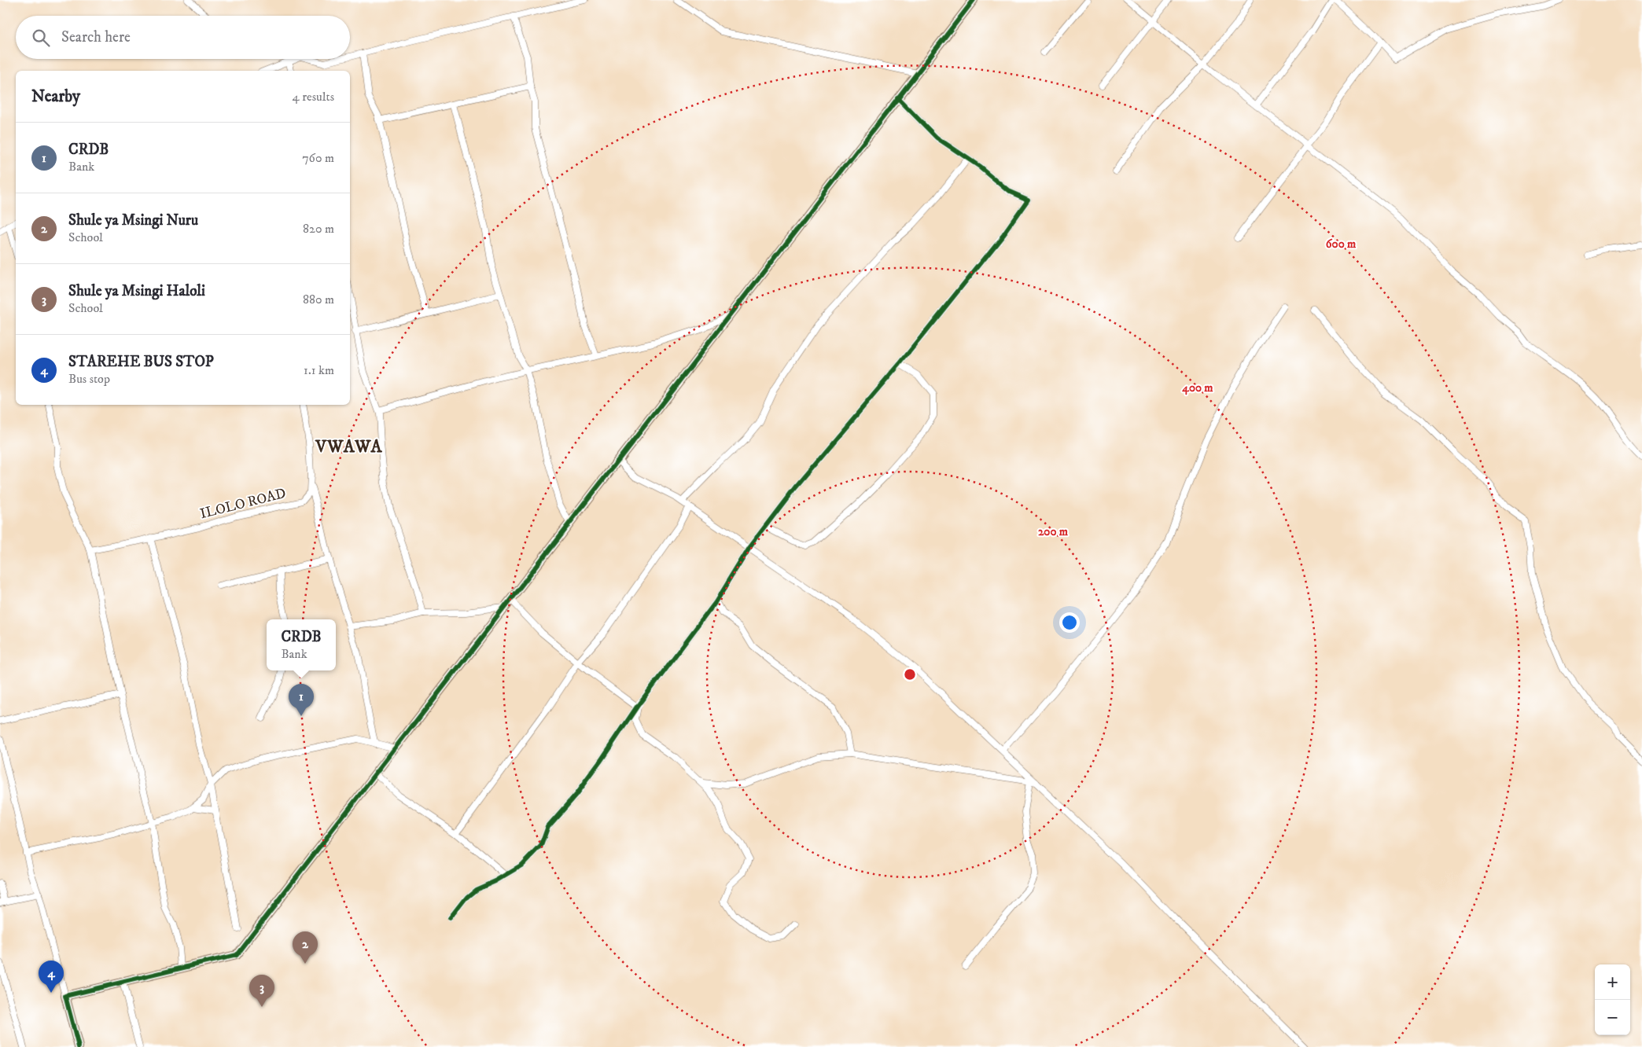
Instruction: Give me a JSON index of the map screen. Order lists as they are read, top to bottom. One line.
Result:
{"streets":{"street":["ILOLO ROAD"]},"districts":["VWAWA"],"page":{"search":"Search here","heading":["Nearby","4 results"],"list":[{"mark":"1","name":"CRDB","note":"Bank","value":"760 m"},{"mark":"2","name":"Shule ya Msingi Nuru","note":"School","value":"820 m"},{"mark":"3","name":"Shule ya Msingi Haloli","note":"School","value":"880 m"},{"mark":"4","name":"STAREHE BUS STOP","note":"Bus stop","value":"1.1 km"}],"popup":["CRDB","Bank"],"pins":["1","2","4","3"],"map_buttons":["+","−"]},"rings":["600 m","400 m","200 m"]}
